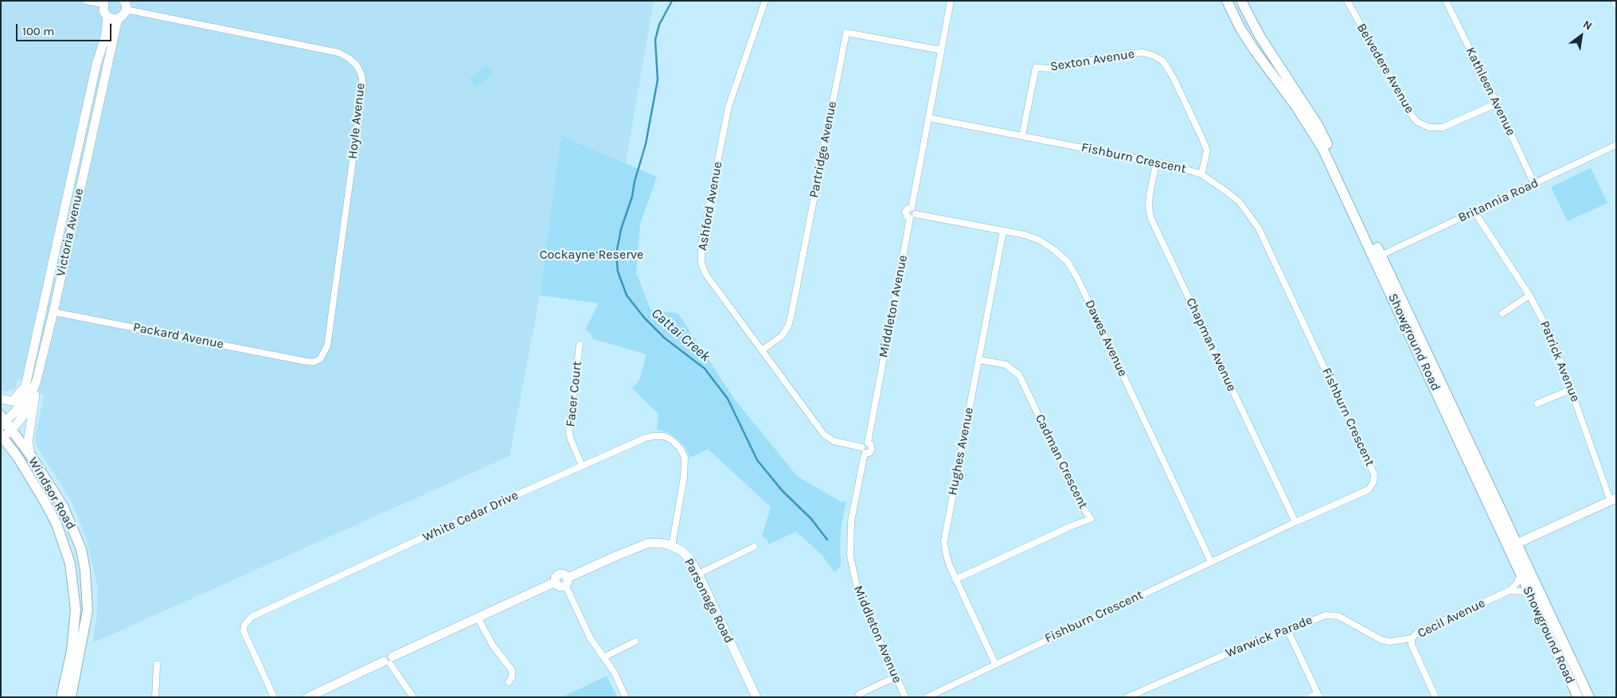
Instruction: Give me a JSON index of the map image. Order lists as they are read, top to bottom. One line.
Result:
{"streets":{"main road":["Victoria Avenue","Packard Avenue","Showground Road","Windsor Road","Parsonage Road"],"street":["Sexton Avenue","Belvedere Avenue","Kathleen Avenue","Hoyle Avenue","Partridge Avenue","Fishburn Crescent","Britannia Road","Ashford Avenue","Middleton Avenue","Dawes Avenue","Chapman Avenue","Patrick Avenue","Facer Court","Hughes Avenue","Cadman Crescent","White Cedar Drive","Cecil Avenue","Warwick Parade"]},"crossings":[["Sexton Avenue","Fishburn Crescent"],["Belvedere Avenue","Kathleen Avenue"],["Kathleen Avenue","Britannia Road"],["Hoyle Avenue","Packard Avenue"],["Partridge Avenue","Ashford Avenue"],["Fishburn Crescent","Dawes Avenue"],["Fishburn Crescent","Chapman Avenue"],["Fishburn Crescent","Hughes Avenue"],["Britannia Road","Showground Road"],["Britannia Road","Patrick Avenue"],["Ashford Avenue","Middleton Avenue"],["Victoria Avenue","Packard Avenue"],["Victoria Avenue","Windsor Road"],["Middleton Avenue","Dawes Avenue"],["Dawes Avenue","Hughes Avenue"],["Showground Road","Cecil Avenue"],["Facer Court","White Cedar Drive"],["Hughes Avenue","Cadman Crescent"],["White Cedar Drive","Parsonage Road"],["Cecil Avenue","Warwick Parade"]],"water":["Cattai Creek"],"parks":["Cockayne Reserve"],"scale_bar":"100 m","north":"top right"}
